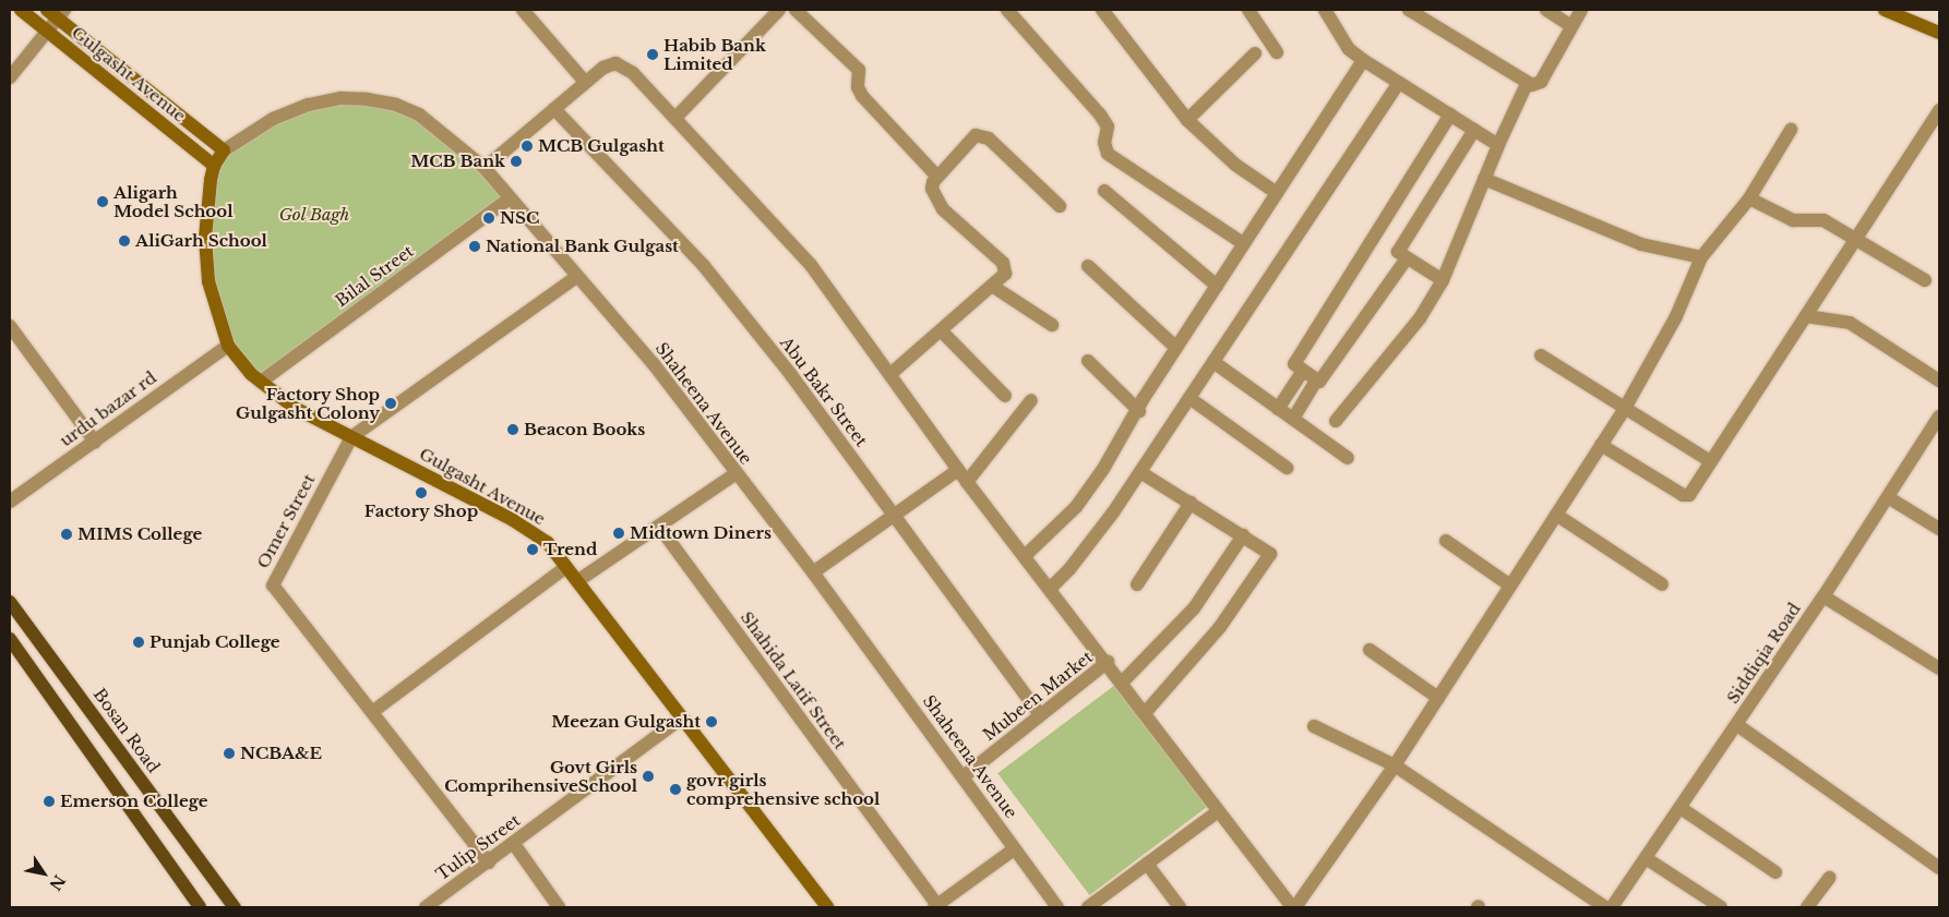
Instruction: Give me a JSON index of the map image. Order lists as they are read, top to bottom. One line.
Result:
{"streets":{"main road":["Bosan Road"],"street":["Gulgasht Avenue","Bilal Street","Abu Bakr Street","Shaheena Avenue","urdu bazar rd","Omer Street","Siddiqia Road","Shahida Latif Street","Mubeen Market","Tulip Street"]},"crossings":[["Gulgasht Avenue","Bilal Street"],["Gulgasht Avenue","Shaheena Avenue"],["Gulgasht Avenue","urdu bazar rd"],["Gulgasht Avenue","Omer Street"],["Gulgasht Avenue","Tulip Street"],["Bilal Street","Shaheena Avenue"],["Abu Bakr Street","Mubeen Market"],["Shaheena Avenue","Omer Street"],["Shaheena Avenue","Mubeen Market"],["Omer Street","Tulip Street"]],"parks":["Gol Bagh"],"places":["Habib Bank Limited","MCB Gulgasht","MCB Bank","Aligarh Model School","NSC","AliGarh School","National Bank Gulgast","Factory Shop Gulgasht Colony","Beacon Books","Factory Shop","Midtown Diners","MIMS College","Trend","Punjab College","Meezan Gulgasht","NCBA&E","Govt Girls ComprihensiveSchool","govr girls comprehensive school","Emerson College"],"north":"bottom right"}
